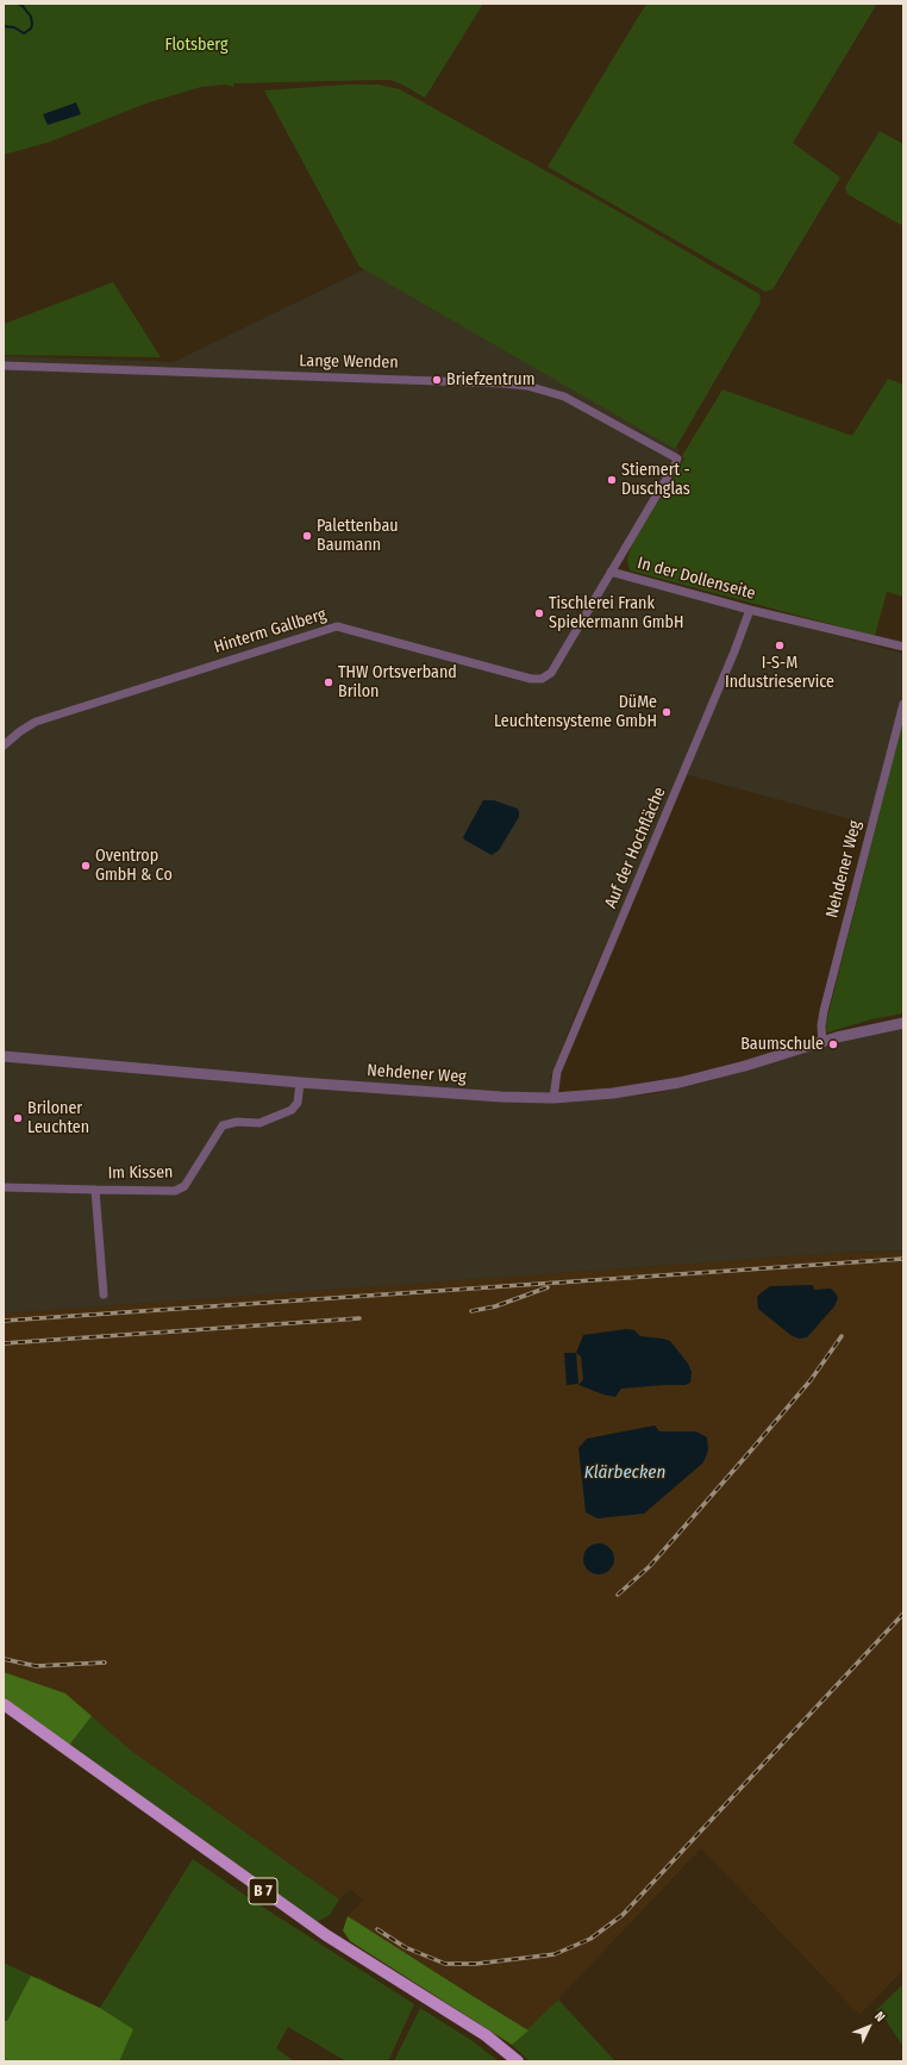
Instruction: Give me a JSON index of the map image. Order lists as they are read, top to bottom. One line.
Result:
{"streets":{"main road":["B 7"],"street":["Lange Wenden","In der Dollenseite","Hinterm Gallberg","Auf der Hochfläche","Nehdener Weg","Im Kissen"]},"crossings":[["Lange Wenden","In der Dollenseite"],["In der Dollenseite","Hinterm Gallberg"],["In der Dollenseite","Auf der Hochfläche"],["Auf der Hochfläche","Nehdener Weg"],["Nehdener Weg","Im Kissen"]],"water":["Klärbecken"],"parks":["Flotsberg"],"places":["Briefzentrum","Stiemert - Duschglas","Palettenbau Baumann","Tischlerei Frank Spiekermann GmbH","I-S-M Industrieservice","THW Ortsverband Brilon","DüMe Leuchtensysteme GmbH","Oventrop GmbH & Co","Baumschule","Briloner Leuchten"],"north":"top right"}
